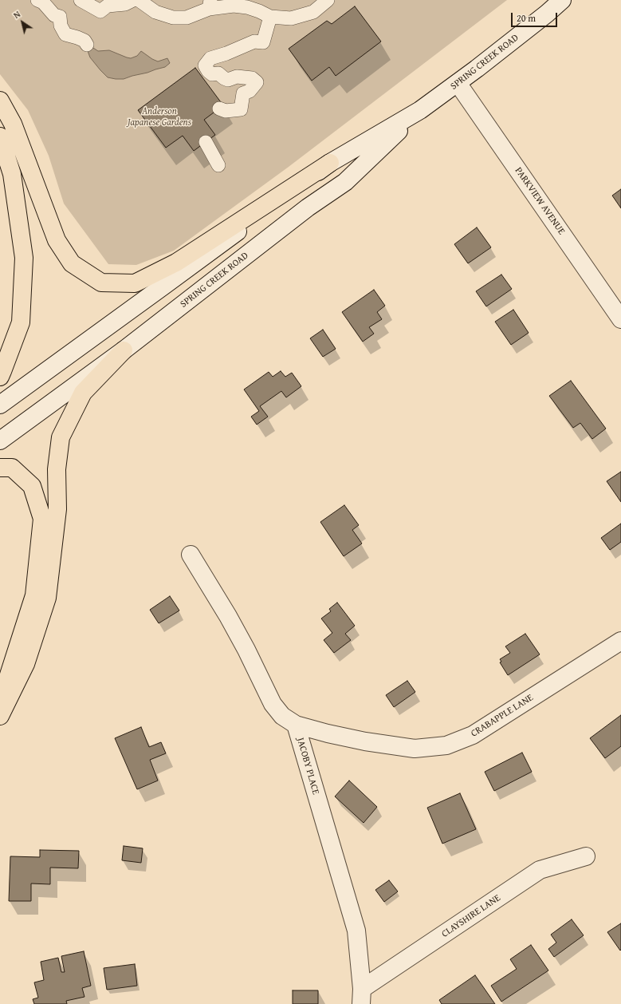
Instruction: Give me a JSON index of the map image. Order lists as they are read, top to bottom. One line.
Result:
{"streets":{"street":["SPRING CREEK ROAD","PARKVIEW AVENUE","CRABAPPLE LANE","JACOBY PLACE","CLAYSHIRE LANE"]},"crossings":[["SPRING CREEK ROAD","PARKVIEW AVENUE"],["CRABAPPLE LANE","JACOBY PLACE"],["JACOBY PLACE","CLAYSHIRE LANE"]],"parks":["Anderson Japanese Gardens"],"scale_bar":"20 m","north":"top left"}
